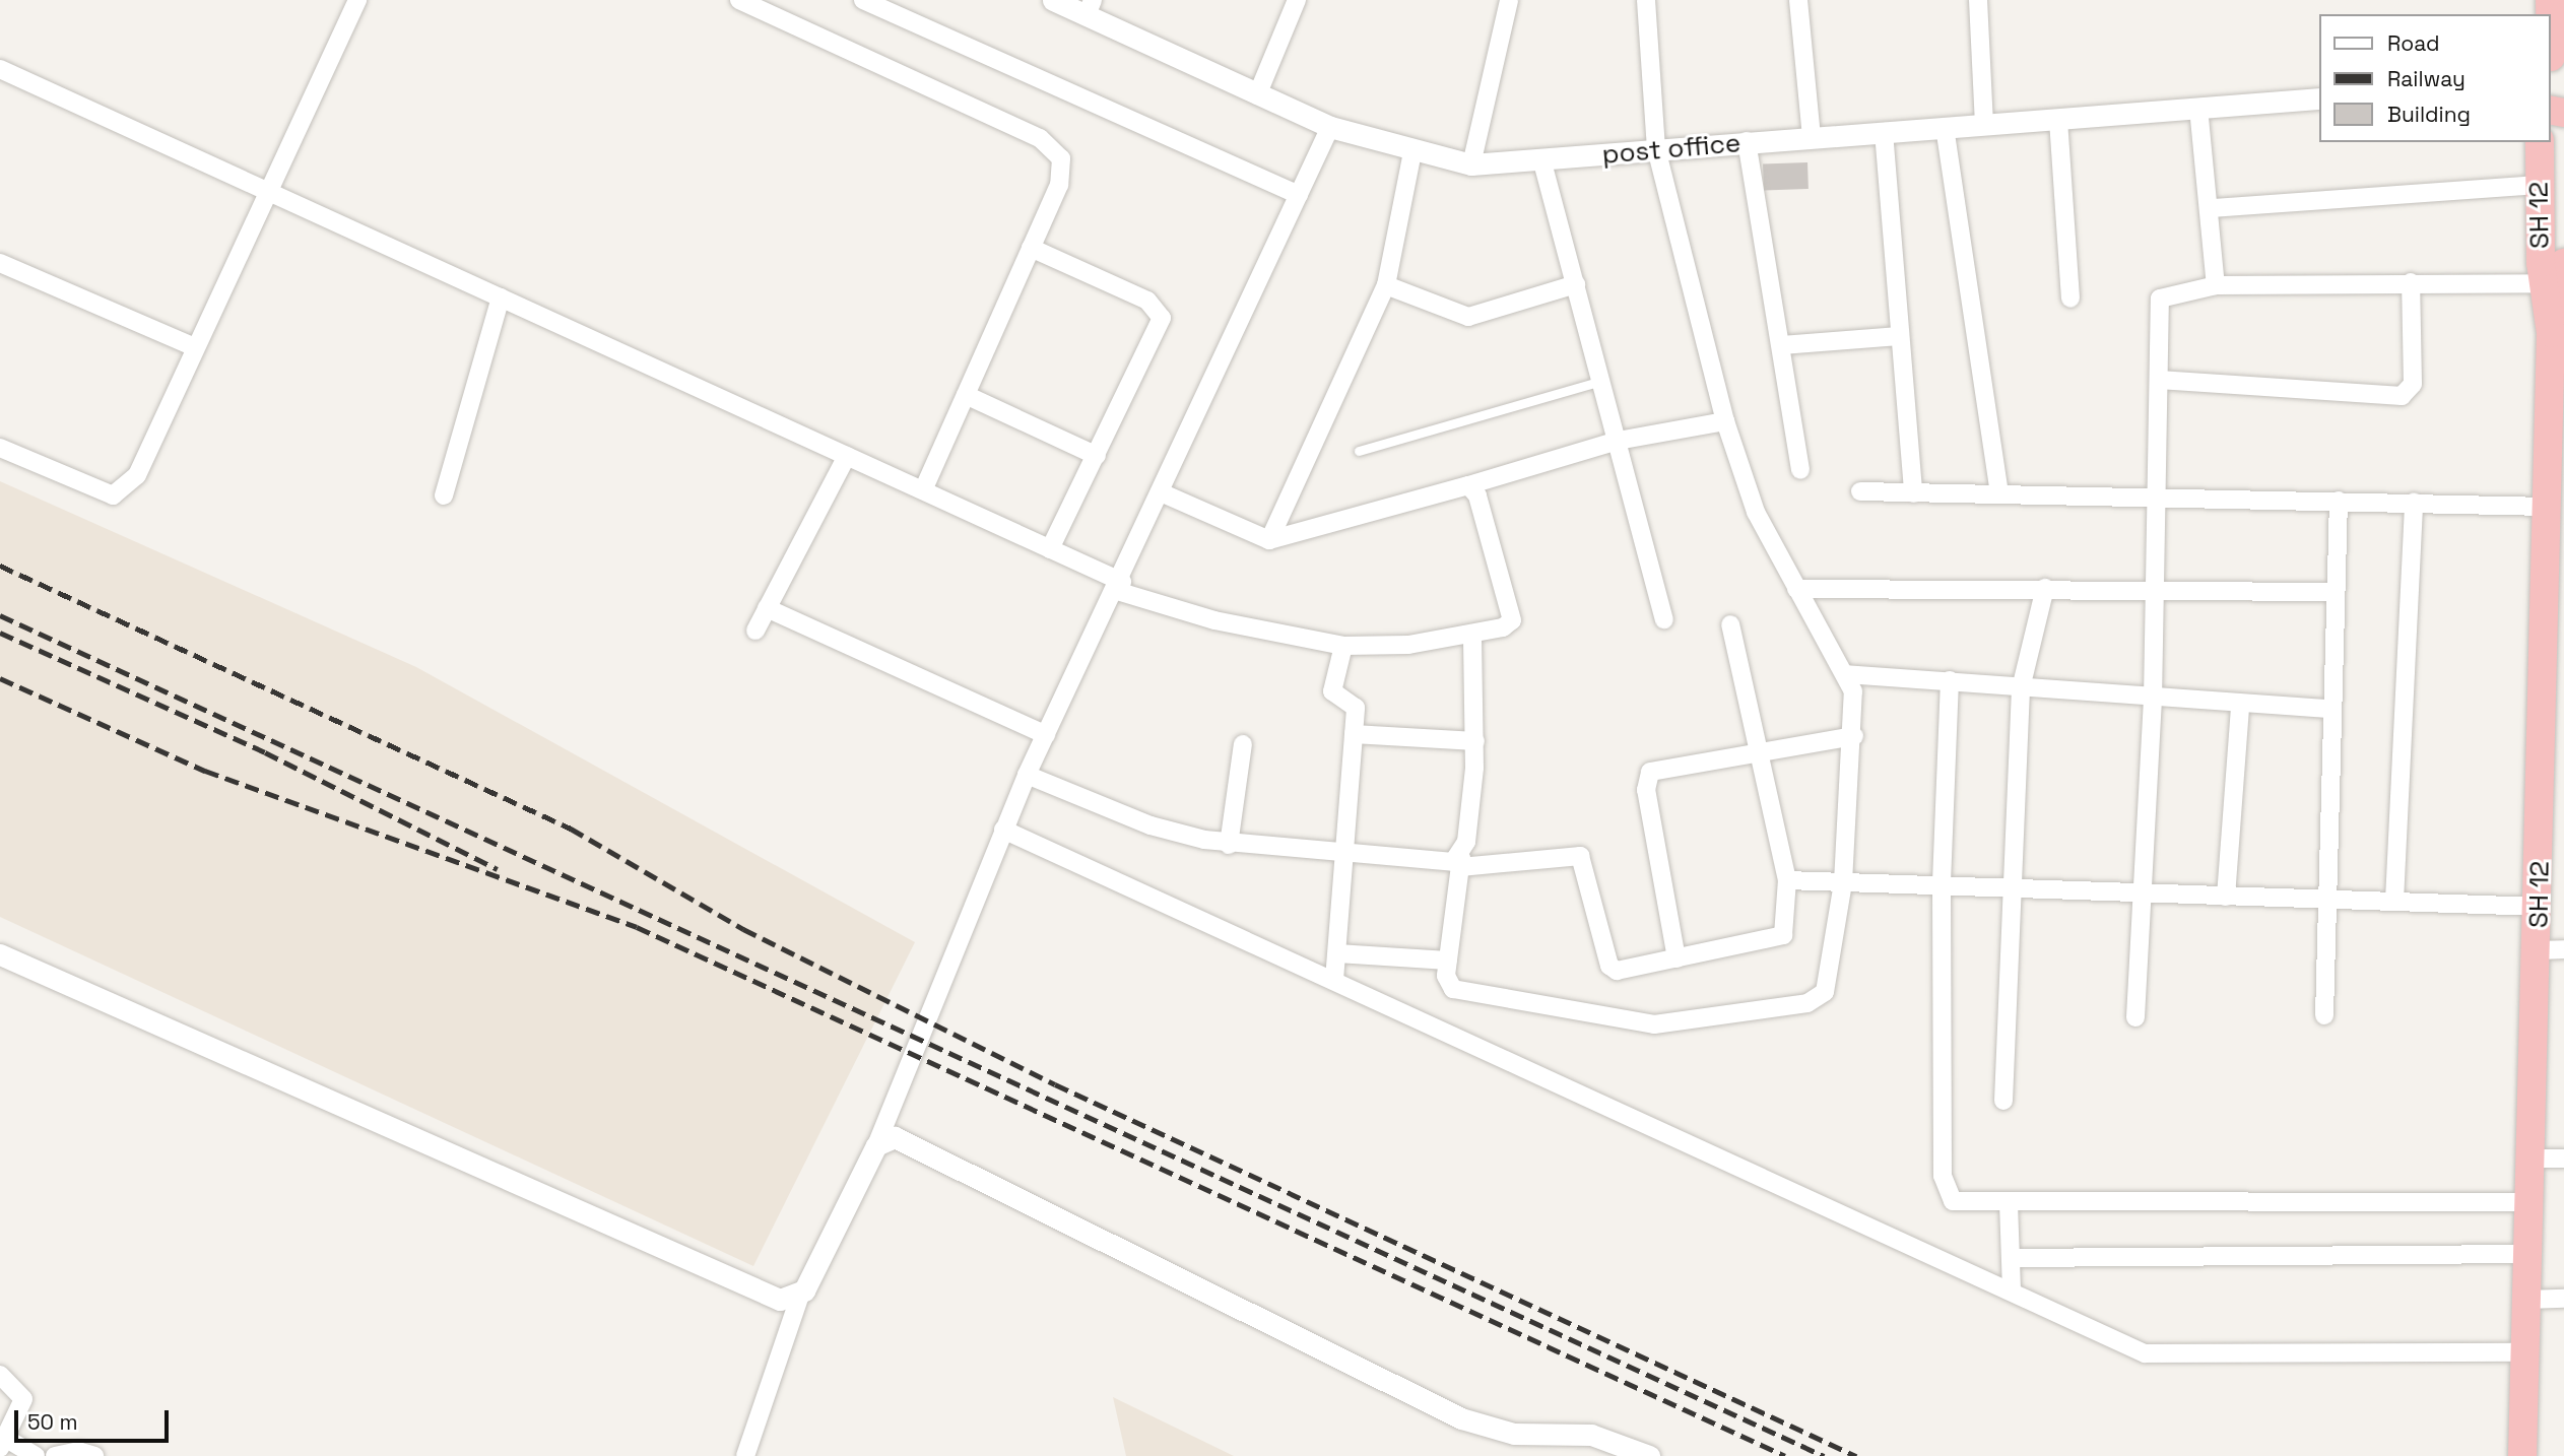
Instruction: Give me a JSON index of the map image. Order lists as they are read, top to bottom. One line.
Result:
{"streets":{"highway":["SH 12"],"street":["post office"]},"legend":["Road","Railway","Building"],"scale_bar":"50 m"}
